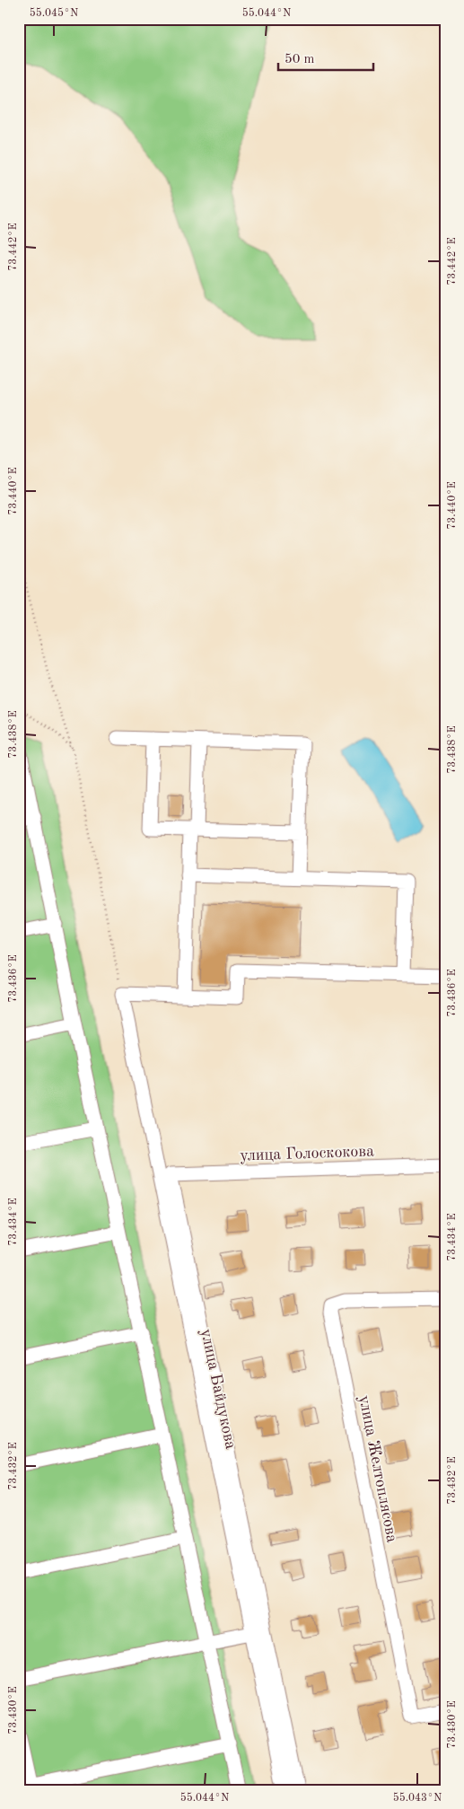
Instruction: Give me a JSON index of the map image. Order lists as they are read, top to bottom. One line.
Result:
{"streets":{"street":["улица Голоскокова","улица Байдукова","улица Желтоплясова"]},"crossings":[["улица Голоскокова","улица Байдукова"]],"scale_bar":"50 m","coordinates":["55.045°N","55.044°N","73.442°E","73.440°E","73.438°E","73.436°E","73.434°E","73.432°E","73.430°E","55.043°N"]}
